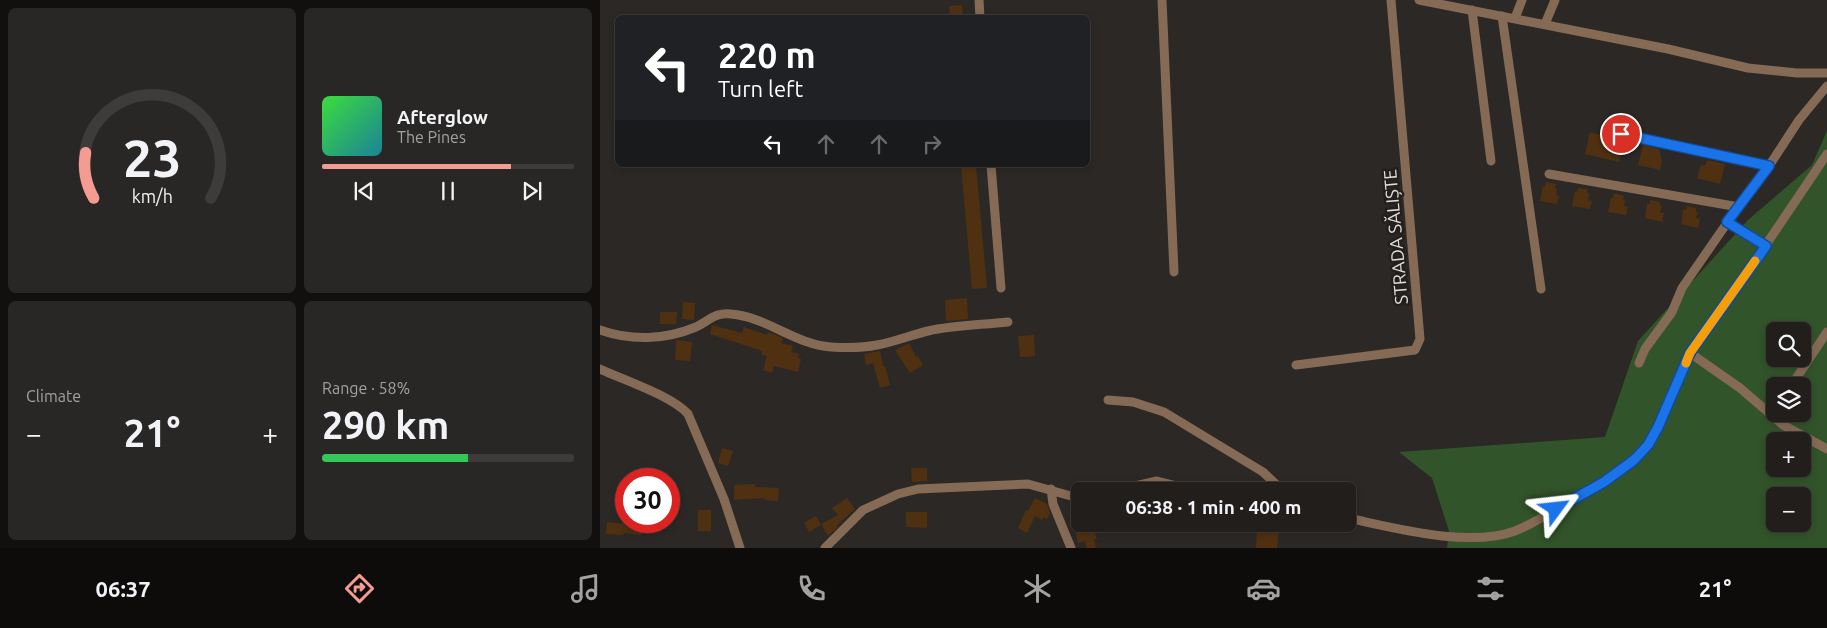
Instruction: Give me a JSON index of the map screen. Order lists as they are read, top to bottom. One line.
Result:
{"streets":{"street":["STRADA SĂLIȘTE"]},"page":{"turn":["220 m","Turn left"],"song":["Afterglow","The Pines"],"tile":["Climate",["Range · 58%","290 km"]],"map_buttons":["+","−"],"heat":["−","21°","+"],"limit":"30","trip":"06:38 · 1 min · 400 m","tabs":["06:37","21°"],"gauge":["23","km/h"]}}
